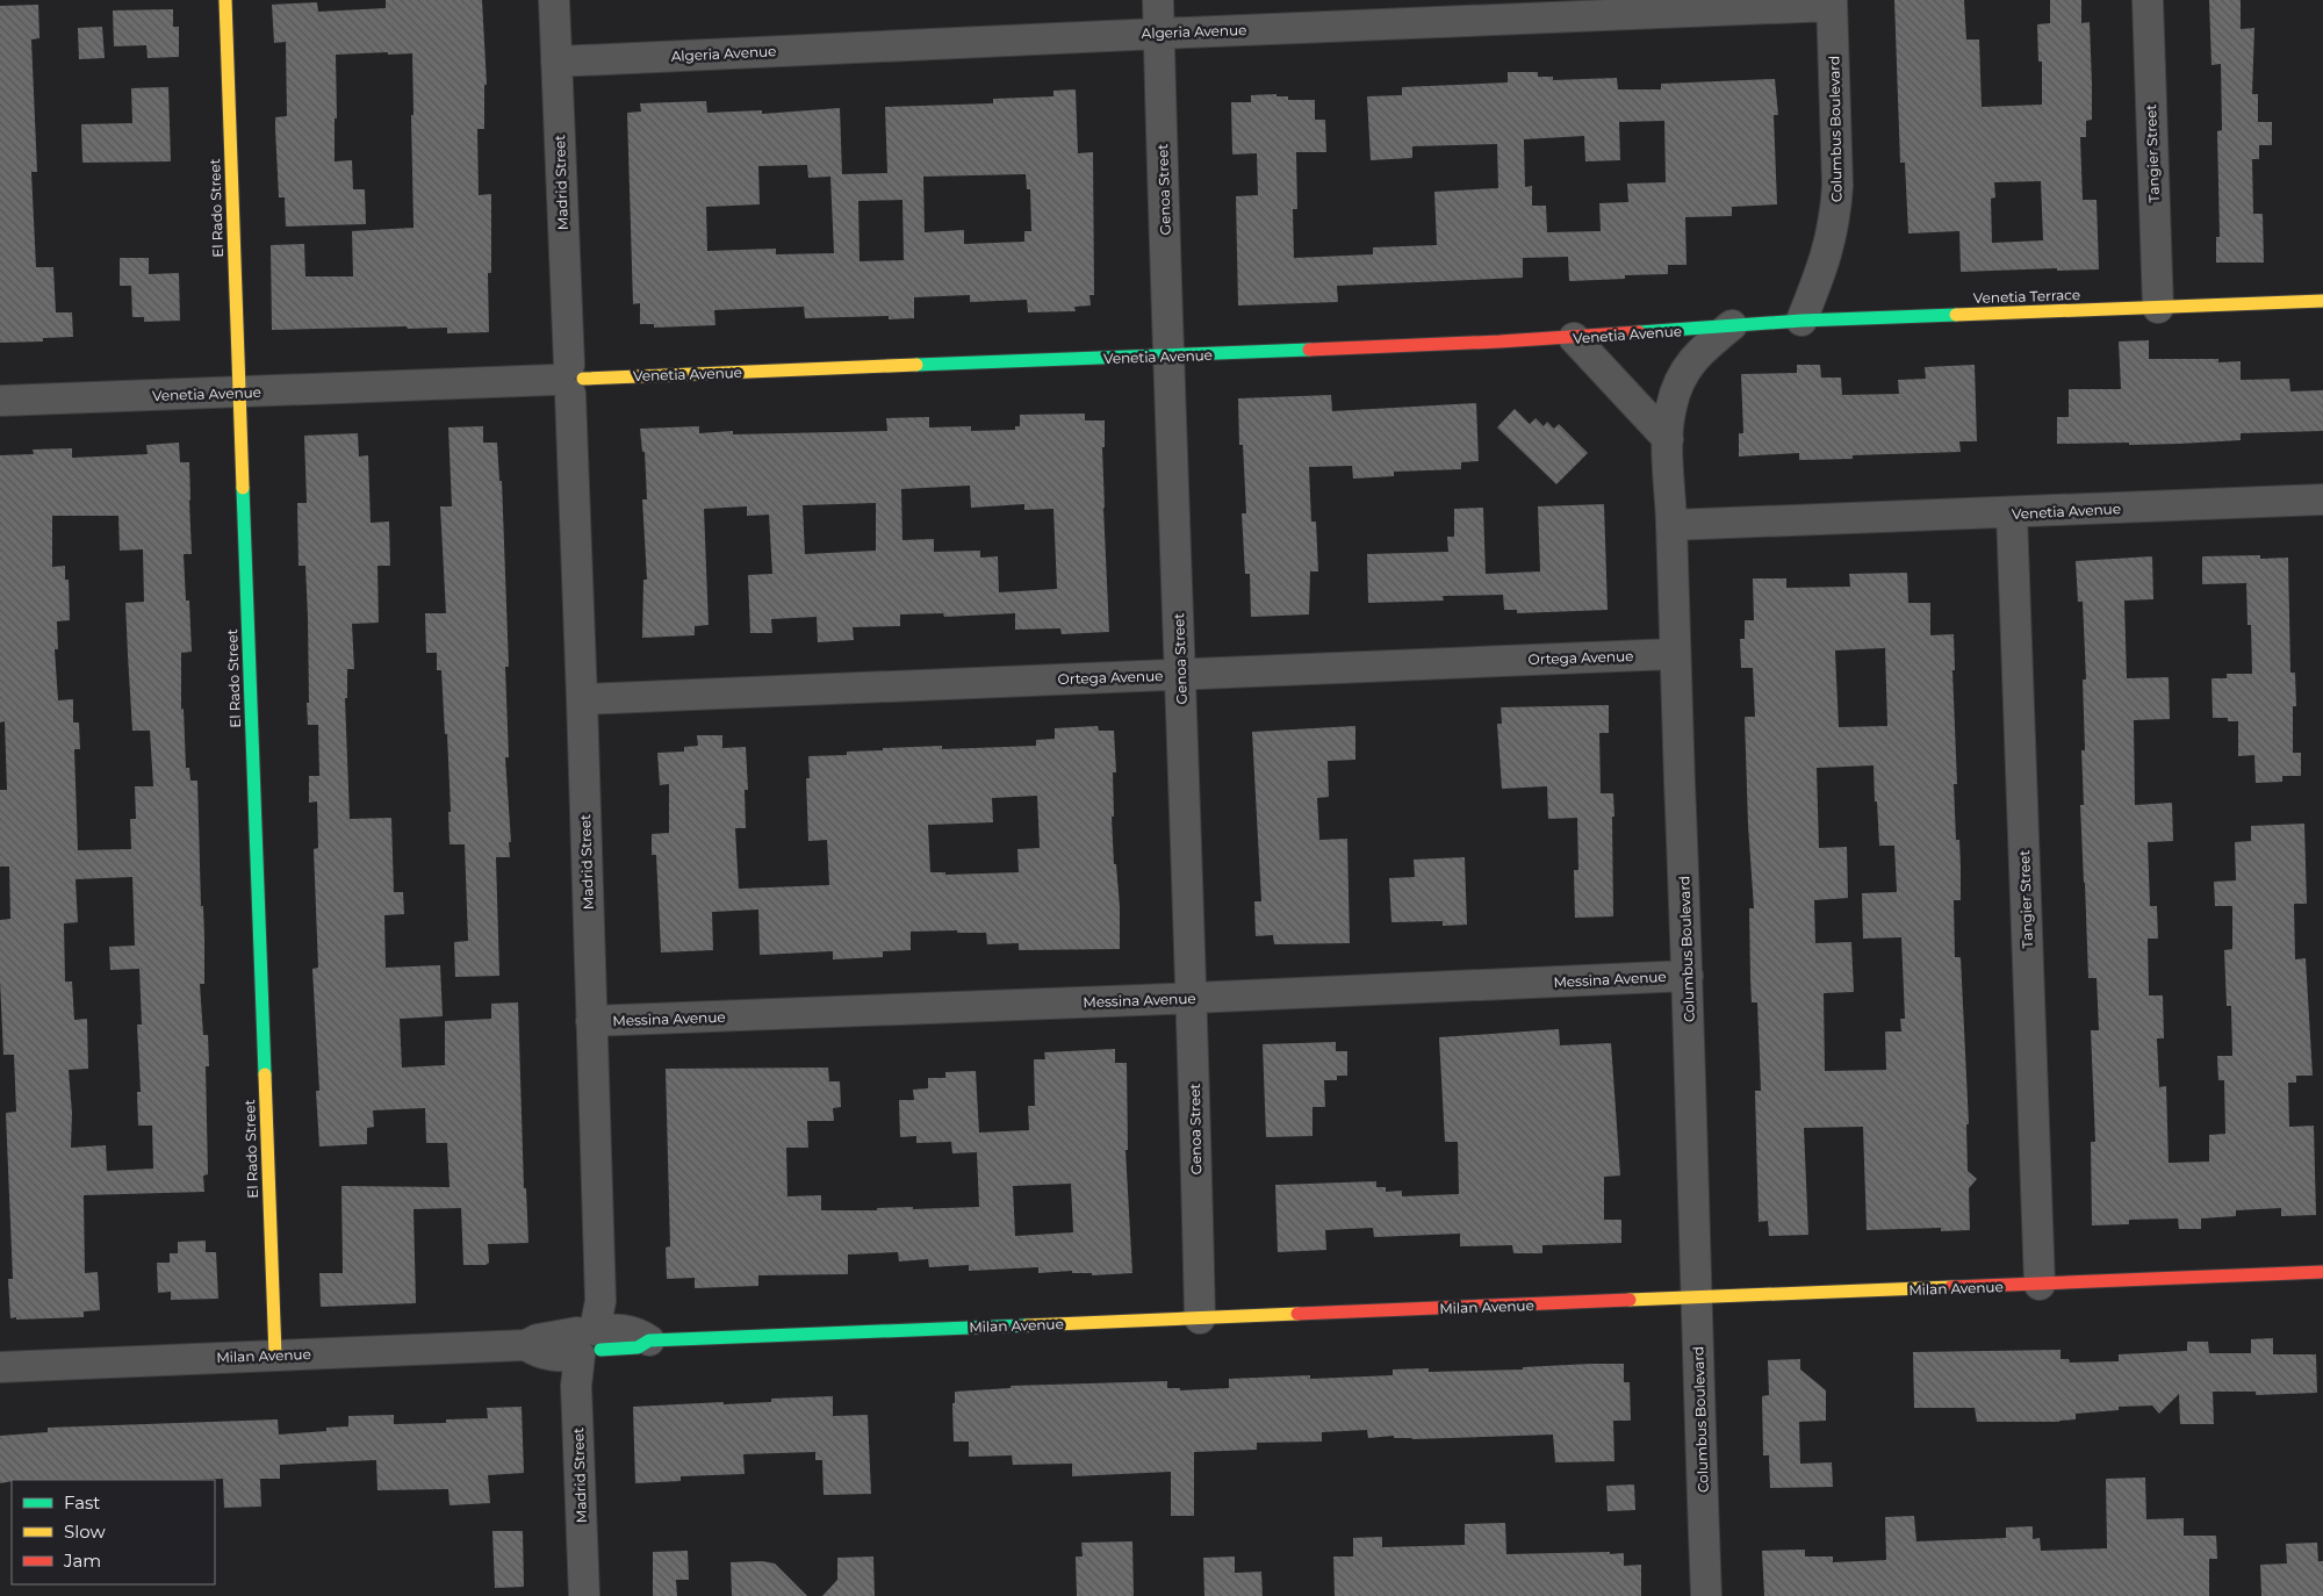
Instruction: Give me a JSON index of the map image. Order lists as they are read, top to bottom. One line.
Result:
{"streets":{"street":["Algeria Avenue","Columbus Boulevard","Tangier Street","Madrid Street","Genoa Street","El Rado Street","Venetia Terrace","Venetia Avenue","Ortega Avenue","Messina Avenue","Milan Avenue"]},"crossings":[["Algeria Avenue","Columbus Boulevard"],["Algeria Avenue","Madrid Street"],["Algeria Avenue","Genoa Street"],["Columbus Boulevard","Venetia Terrace"],["Columbus Boulevard","Venetia Avenue"],["Columbus Boulevard","Ortega Avenue"],["Columbus Boulevard","Messina Avenue"],["Columbus Boulevard","Milan Avenue"],["Tangier Street","Venetia Terrace"],["Tangier Street","Venetia Avenue"],["Tangier Street","Milan Avenue"],["Madrid Street","Venetia Avenue"],["Madrid Street","Ortega Avenue"],["Madrid Street","Messina Avenue"],["Madrid Street","Milan Avenue"],["Genoa Street","Venetia Avenue"],["Genoa Street","Ortega Avenue"],["Genoa Street","Messina Avenue"],["Genoa Street","Milan Avenue"],["El Rado Street","Venetia Avenue"],["El Rado Street","Milan Avenue"],["Venetia Terrace","Venetia Avenue"]],"legend":["Fast","Slow","Jam"]}
